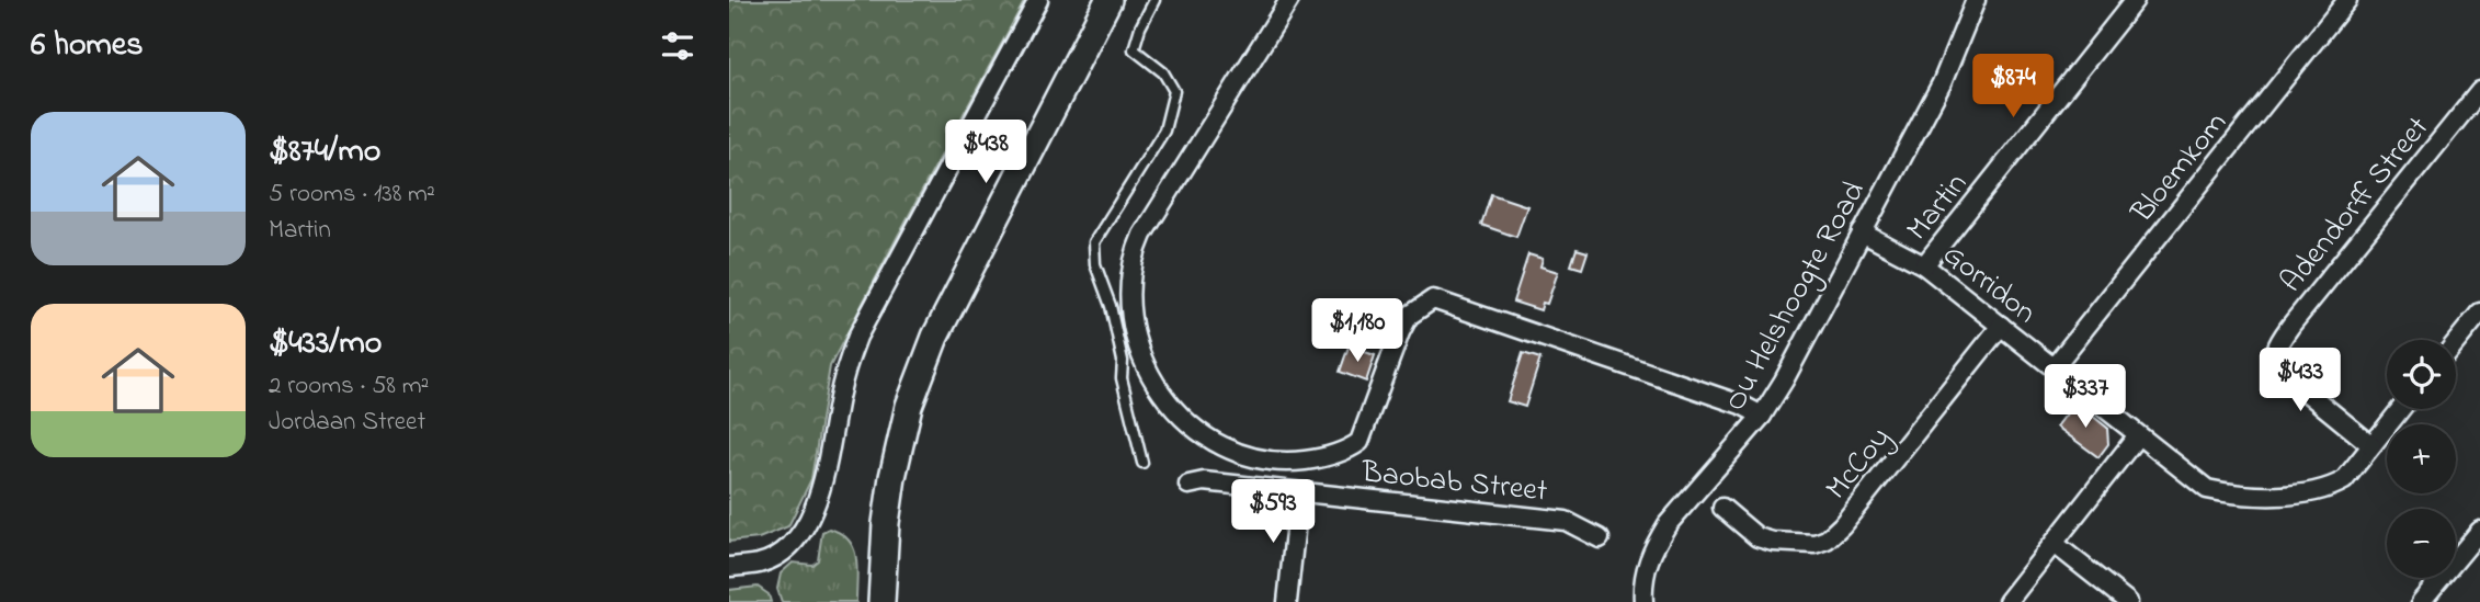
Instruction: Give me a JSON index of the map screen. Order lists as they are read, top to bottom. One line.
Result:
{"streets":{"street":["Bloemkom","Adendorff Street","Martin","Gorridon","Ou Helshoogte Road","McCoy","Baobab Street"]},"crossings":[["Bloemkom","Gorridon"],["Adendorff Street","Gorridon"],["Martin","Gorridon"],["Gorridon","Ou Helshoogte Road"],["Gorridon","McCoy"]],"page":{"heading":"6 homes","price":["$874","$438","$1,180","$433","$337","$593"],"list":[{"name":"$874/mo","note":"5 rooms · 138 m² · Martin"},{"name":"$433/mo","note":"2 rooms · 58 m² · Jordaan Street"}],"map_buttons":["+","−"]}}
